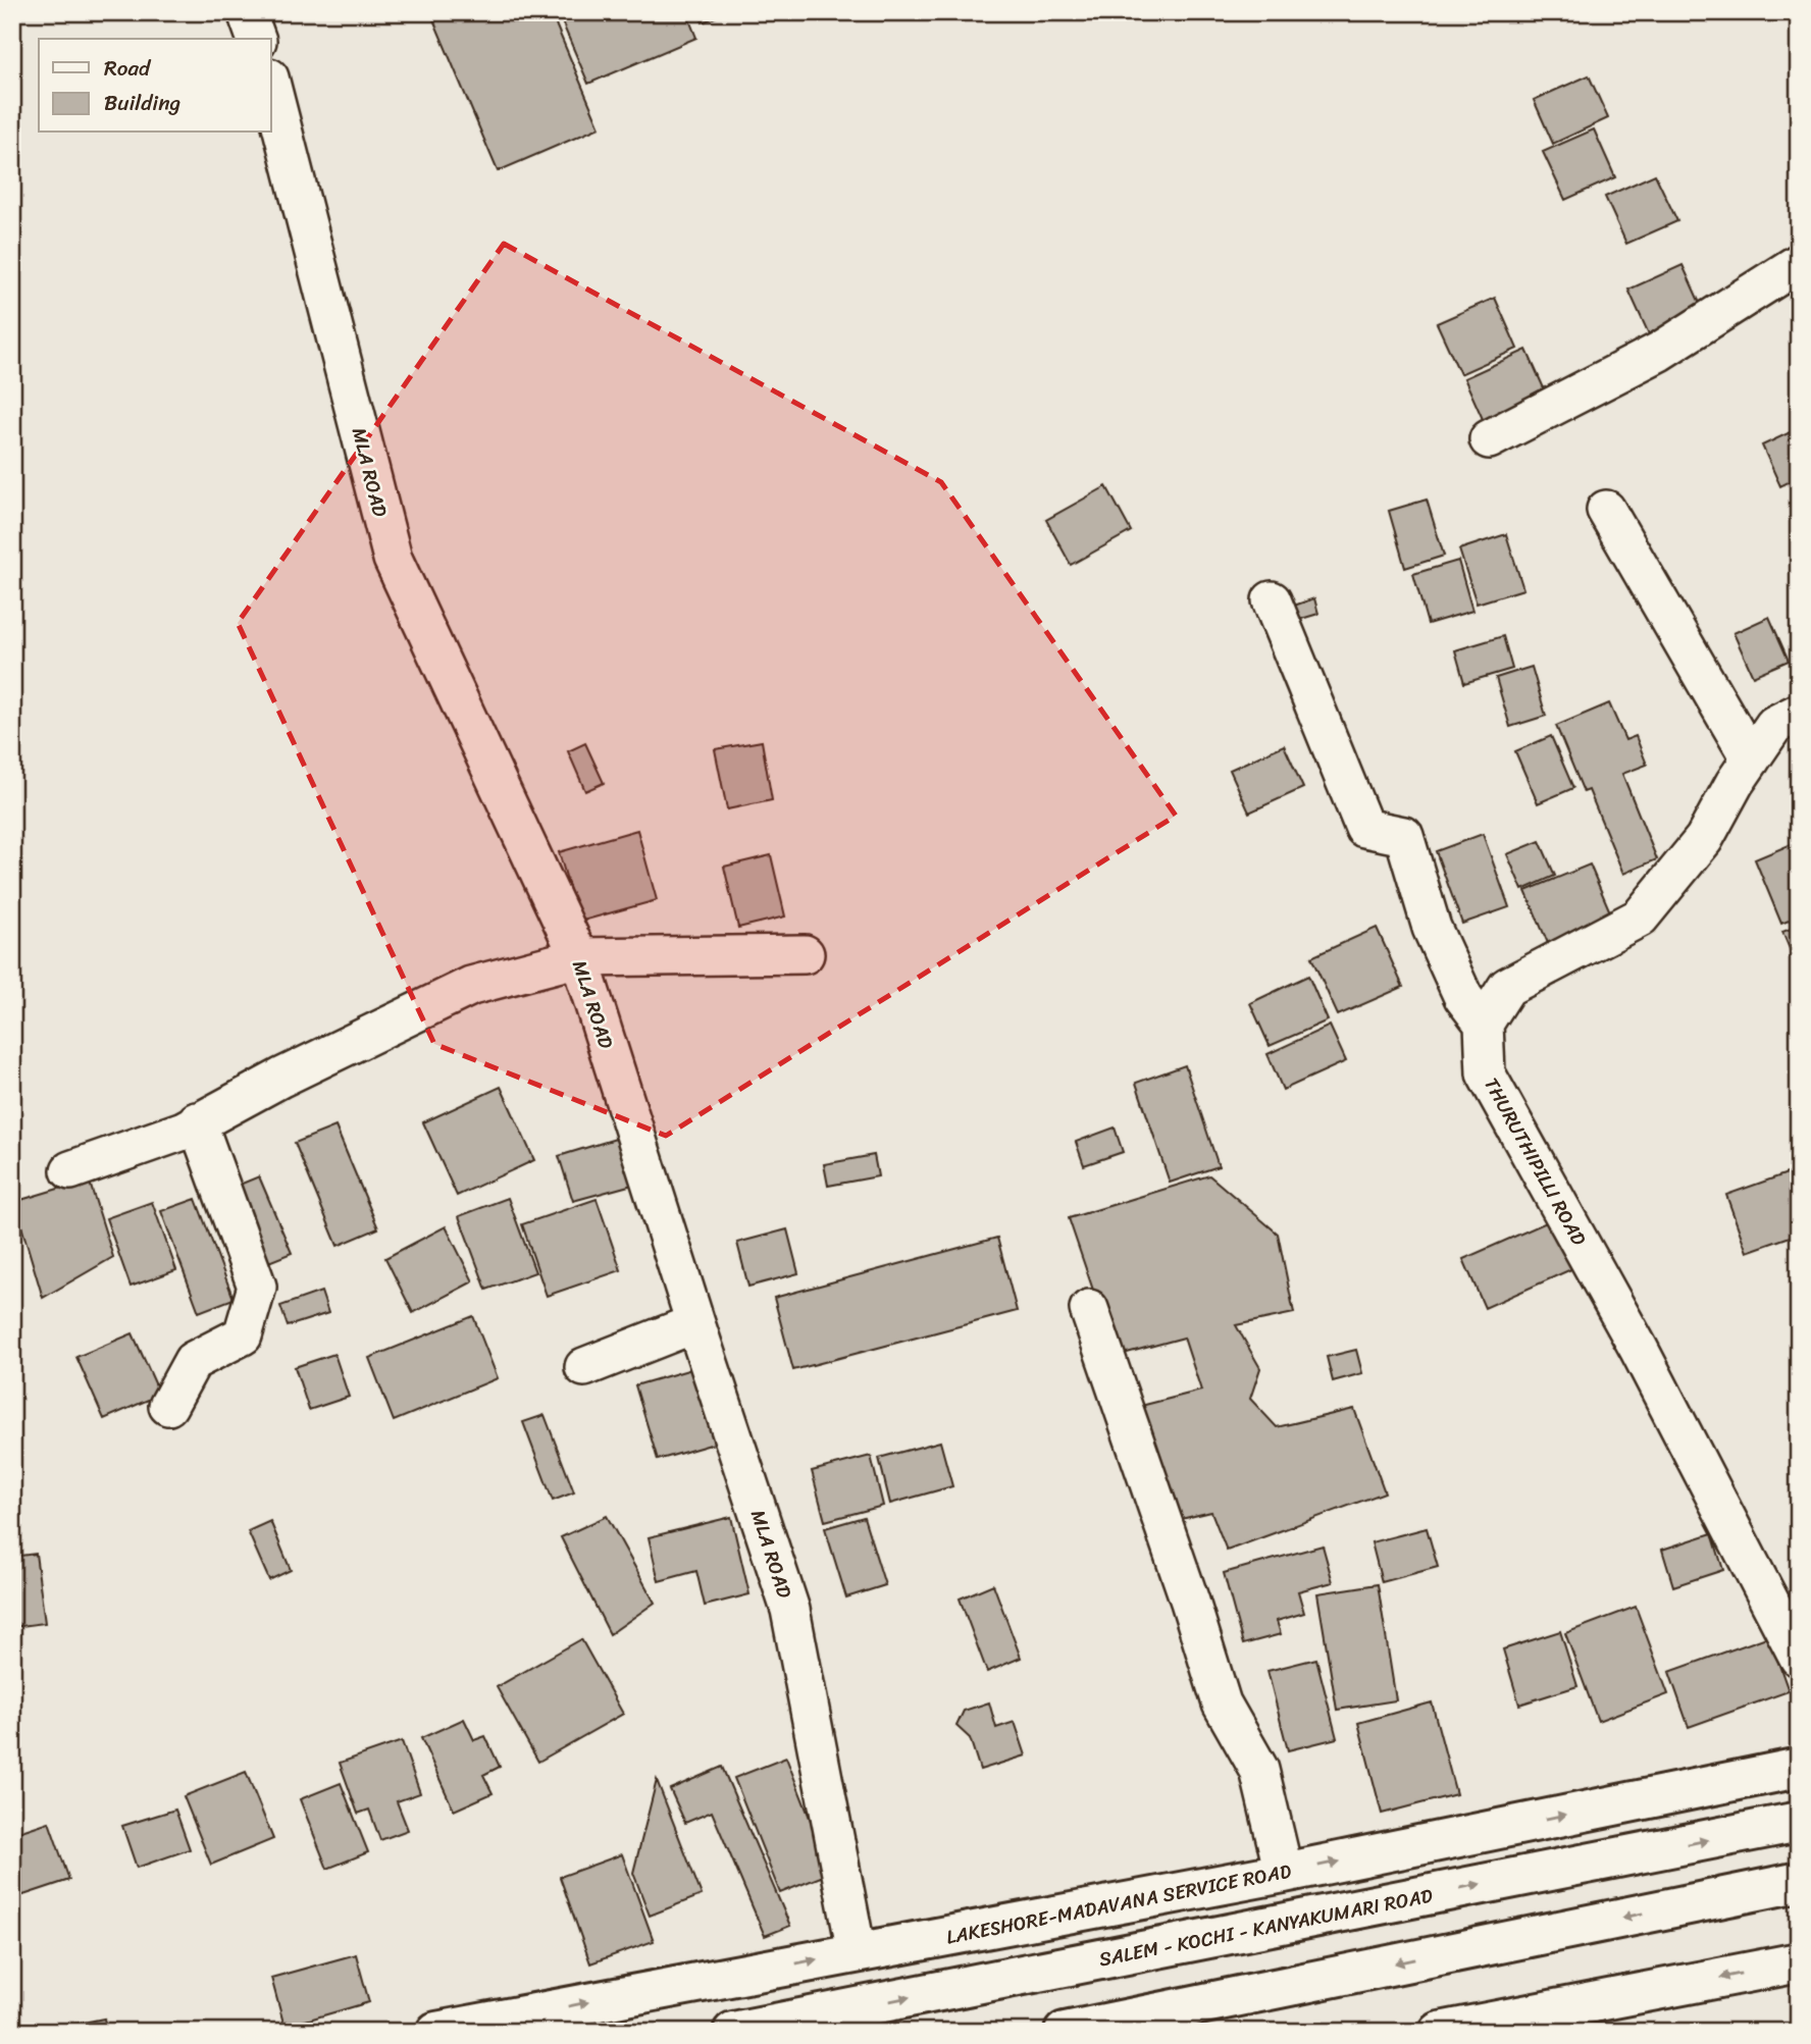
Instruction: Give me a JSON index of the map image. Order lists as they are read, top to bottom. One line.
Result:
{"streets":{"main road":["LAKESHORE-MADAVANA SERVICE ROAD","SALEM - KOCHI - KANYAKUMARI ROAD"],"street":["MLA ROAD","THURUTHIPILLI ROAD"]},"crossings":[["MLA ROAD","LAKESHORE-MADAVANA SERVICE ROAD"]],"legend":["Road","Building"]}
